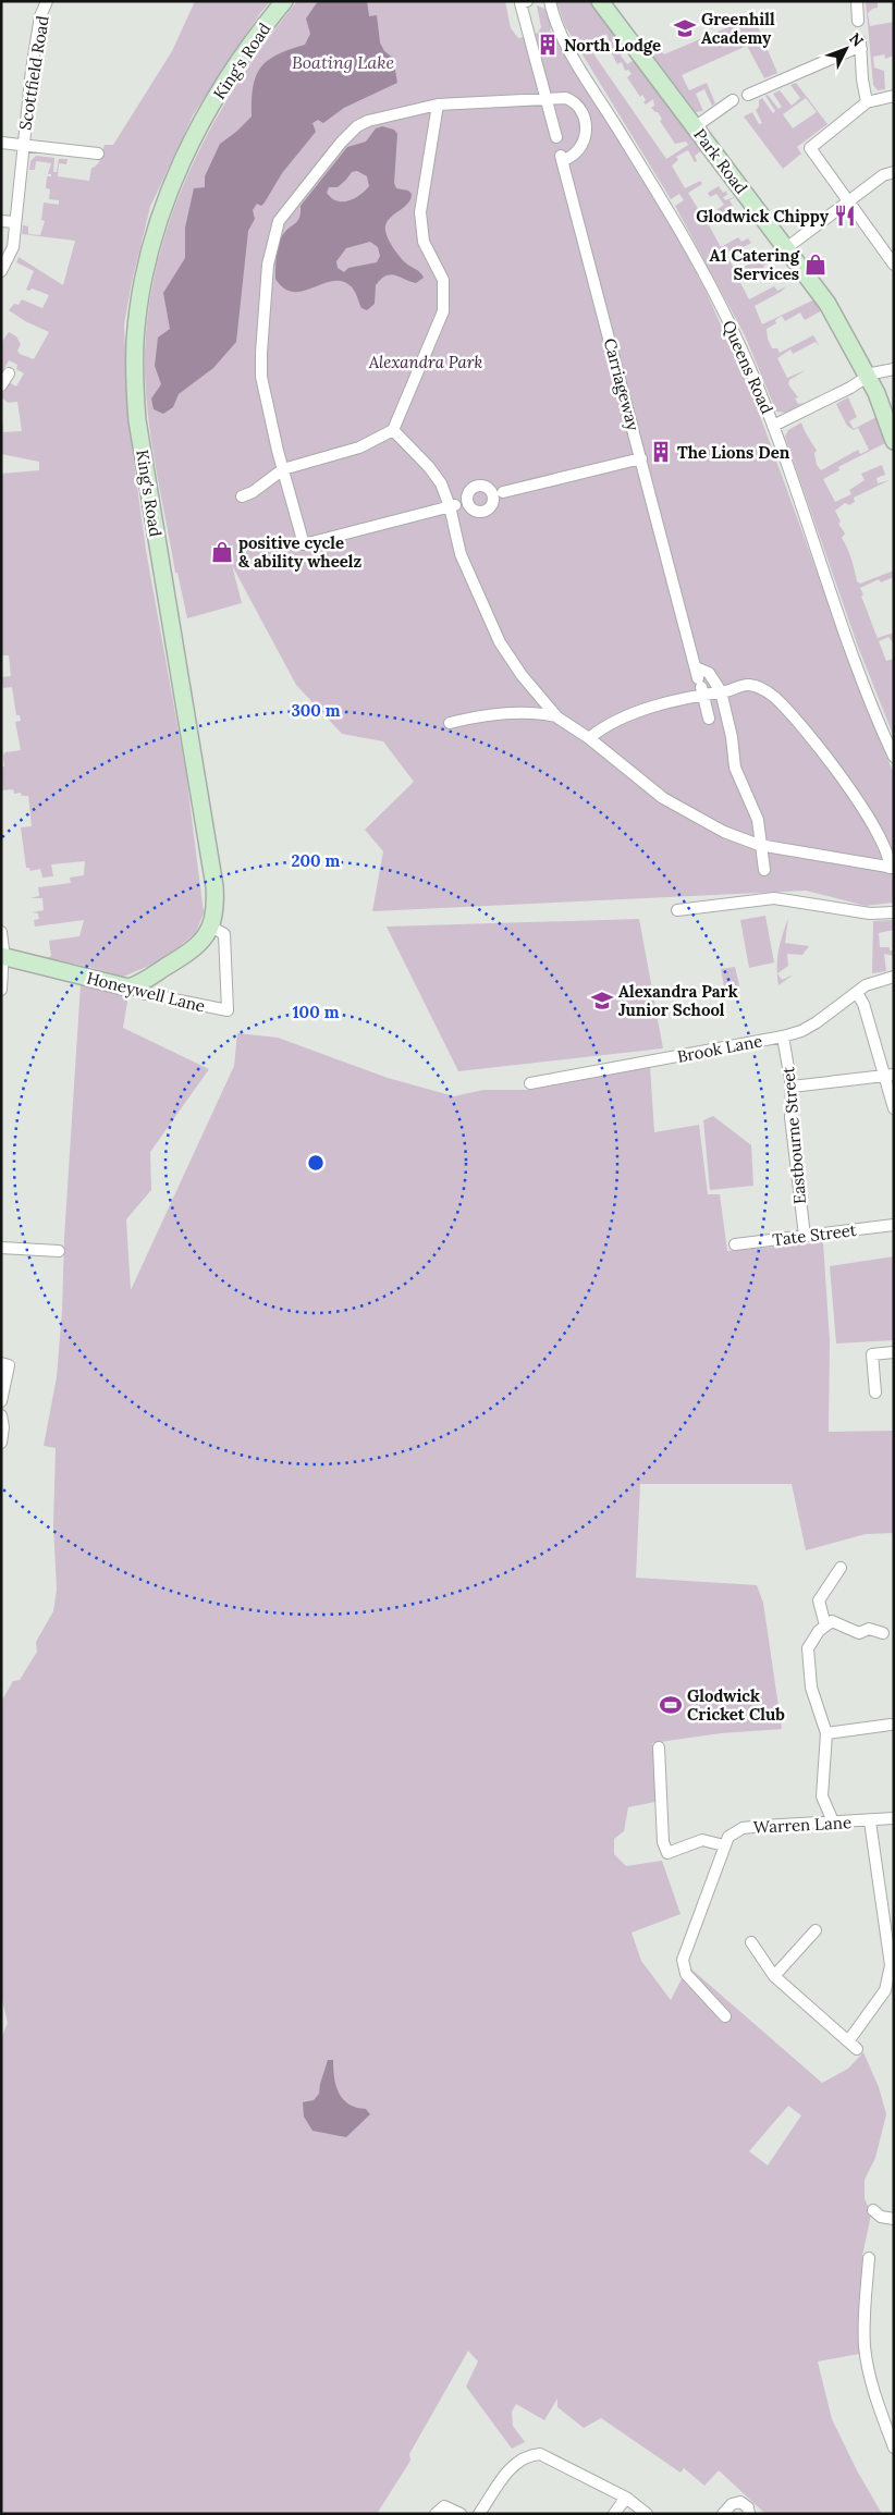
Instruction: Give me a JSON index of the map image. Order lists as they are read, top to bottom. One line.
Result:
{"streets":{"street":["King's Road","Scottfield Road","Park Road","Queens Road","Carriageway","Honeywell Lane","Brook Lane","Eastbourne Street","Tate Street","Warren Lane"]},"crossings":[["King's Road","Honeywell Lane"],["Brook Lane","Eastbourne Street"],["Eastbourne Street","Tate Street"]],"water":["Boating Lake"],"parks":["Alexandra Park"],"places":{"school or university":["Greenhill Academy","Alexandra Park Junior School"],"building":["North Lodge","The Lions Den"],"restaurant":["Glodwick Chippy"],"shop":["A1 Catering Services","positive cycle & ability wheelz"],"sports":["Glodwick Cricket Club"]},"north":"top right","rings":["300 m","200 m","100 m"]}
